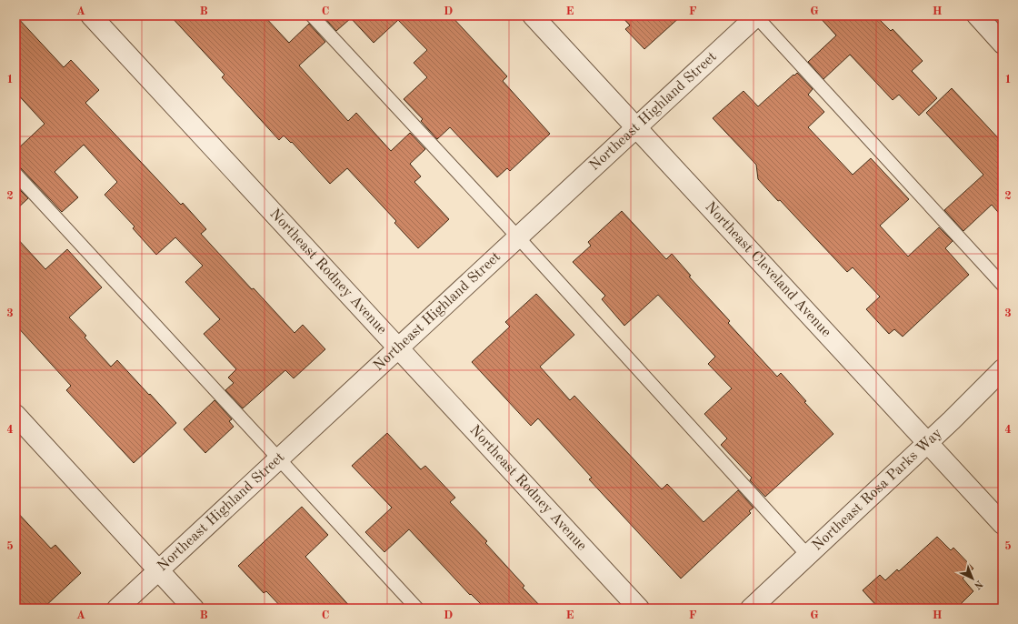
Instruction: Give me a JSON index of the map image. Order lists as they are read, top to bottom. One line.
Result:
{"streets":{"street":["Northeast Highland Street","Northeast Cleveland Avenue","Northeast Rodney Avenue","Northeast Rosa Parks Way"]},"crossings":[["Northeast Highland Street","Northeast Cleveland Avenue"],["Northeast Highland Street","Northeast Rodney Avenue"],["Northeast Cleveland Avenue","Northeast Rosa Parks Way"]],"north":"bottom right","grid":{"columns":["A","B","C","D","E","F","G","H"],"rows":["1","2","3","4","5"]}}
